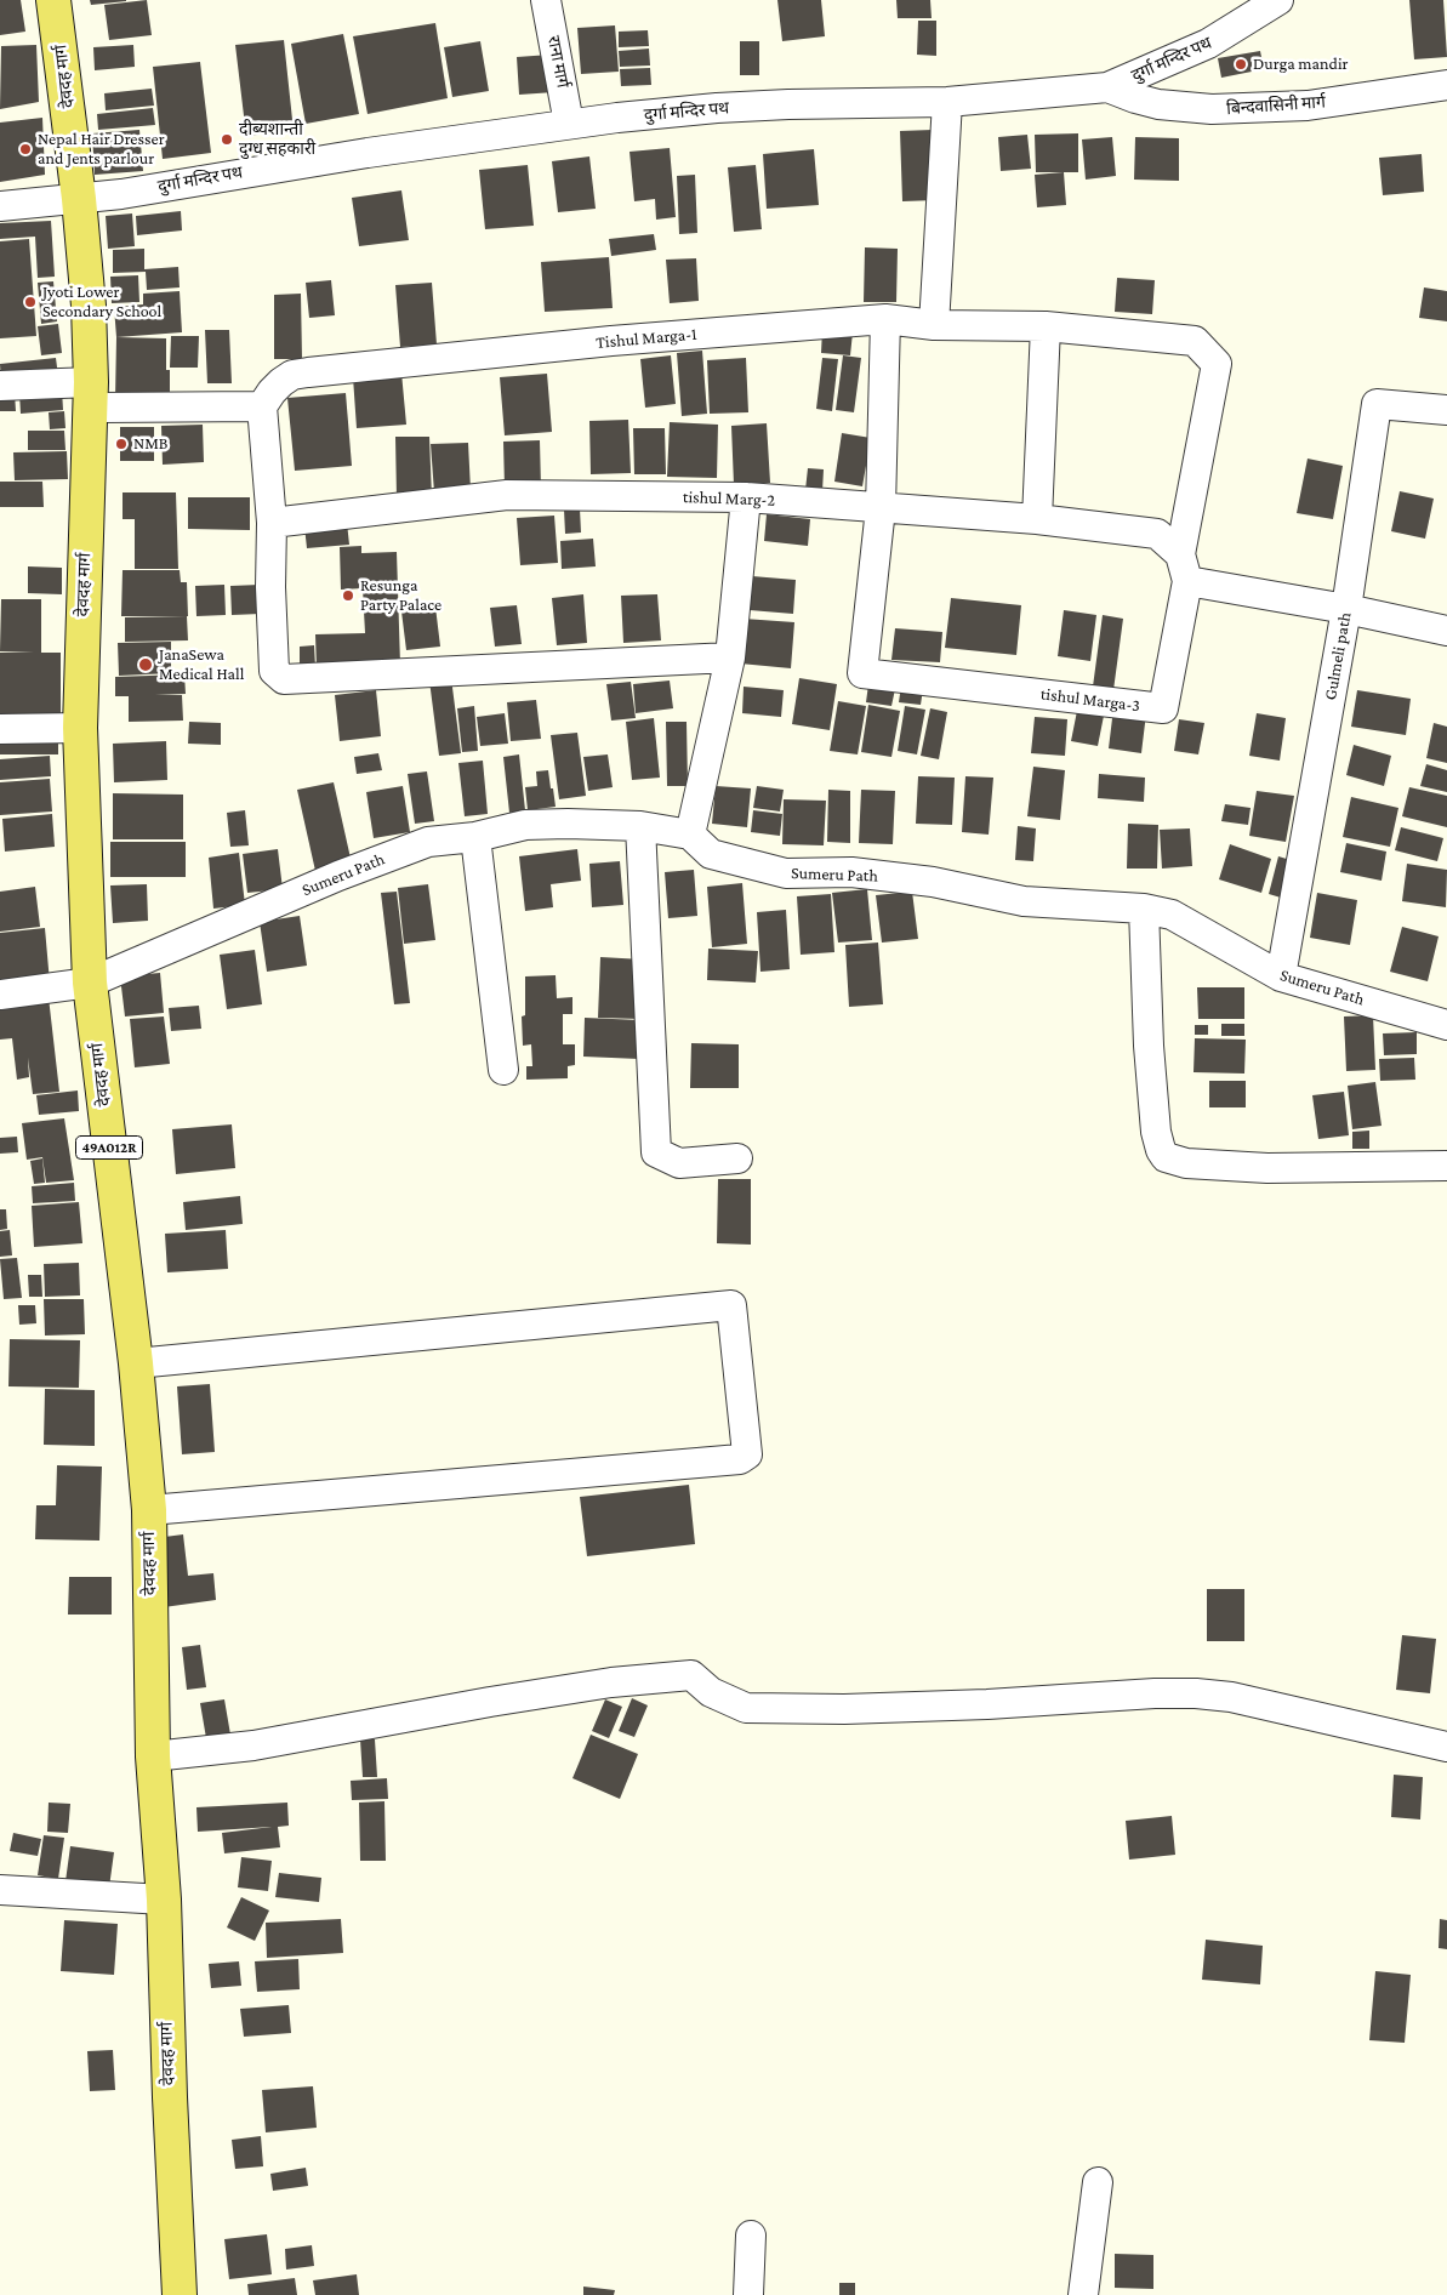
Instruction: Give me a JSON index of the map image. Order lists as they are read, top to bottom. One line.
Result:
{"streets":{"main road":["देवदह मार्ग","49A012R"],"street":["दुर्गा मन्दिर पथ","राना मार्ग","बिन्दवासिनी मार्ग","Tishul Marga-1","tishul Marg-2","Gulmeli path","tishul Marga-3","Sumeru Path"]},"crossings":[["दुर्गा मन्दिर पथ","राना मार्ग"],["दुर्गा मन्दिर पथ","देवदह मार्ग"],["दुर्गा मन्दिर पथ","बिन्दवासिनी मार्ग"],["देवदह मार्ग","Sumeru Path"],["Tishul Marga-1","tishul Marg-2"],["Tishul Marga-1","tishul Marga-3"],["tishul Marg-2","tishul Marga-3"],["Gulmeli path","Sumeru Path"]],"places":["Durga mandir","दीब्यशान्ती दुग्ध सहकारी","Nepal Hair Dresser and Jents parlour","Jyoti Lower Secondary School","NMB","Resunga Party Palace","JanaSewa Medical Hall"]}
